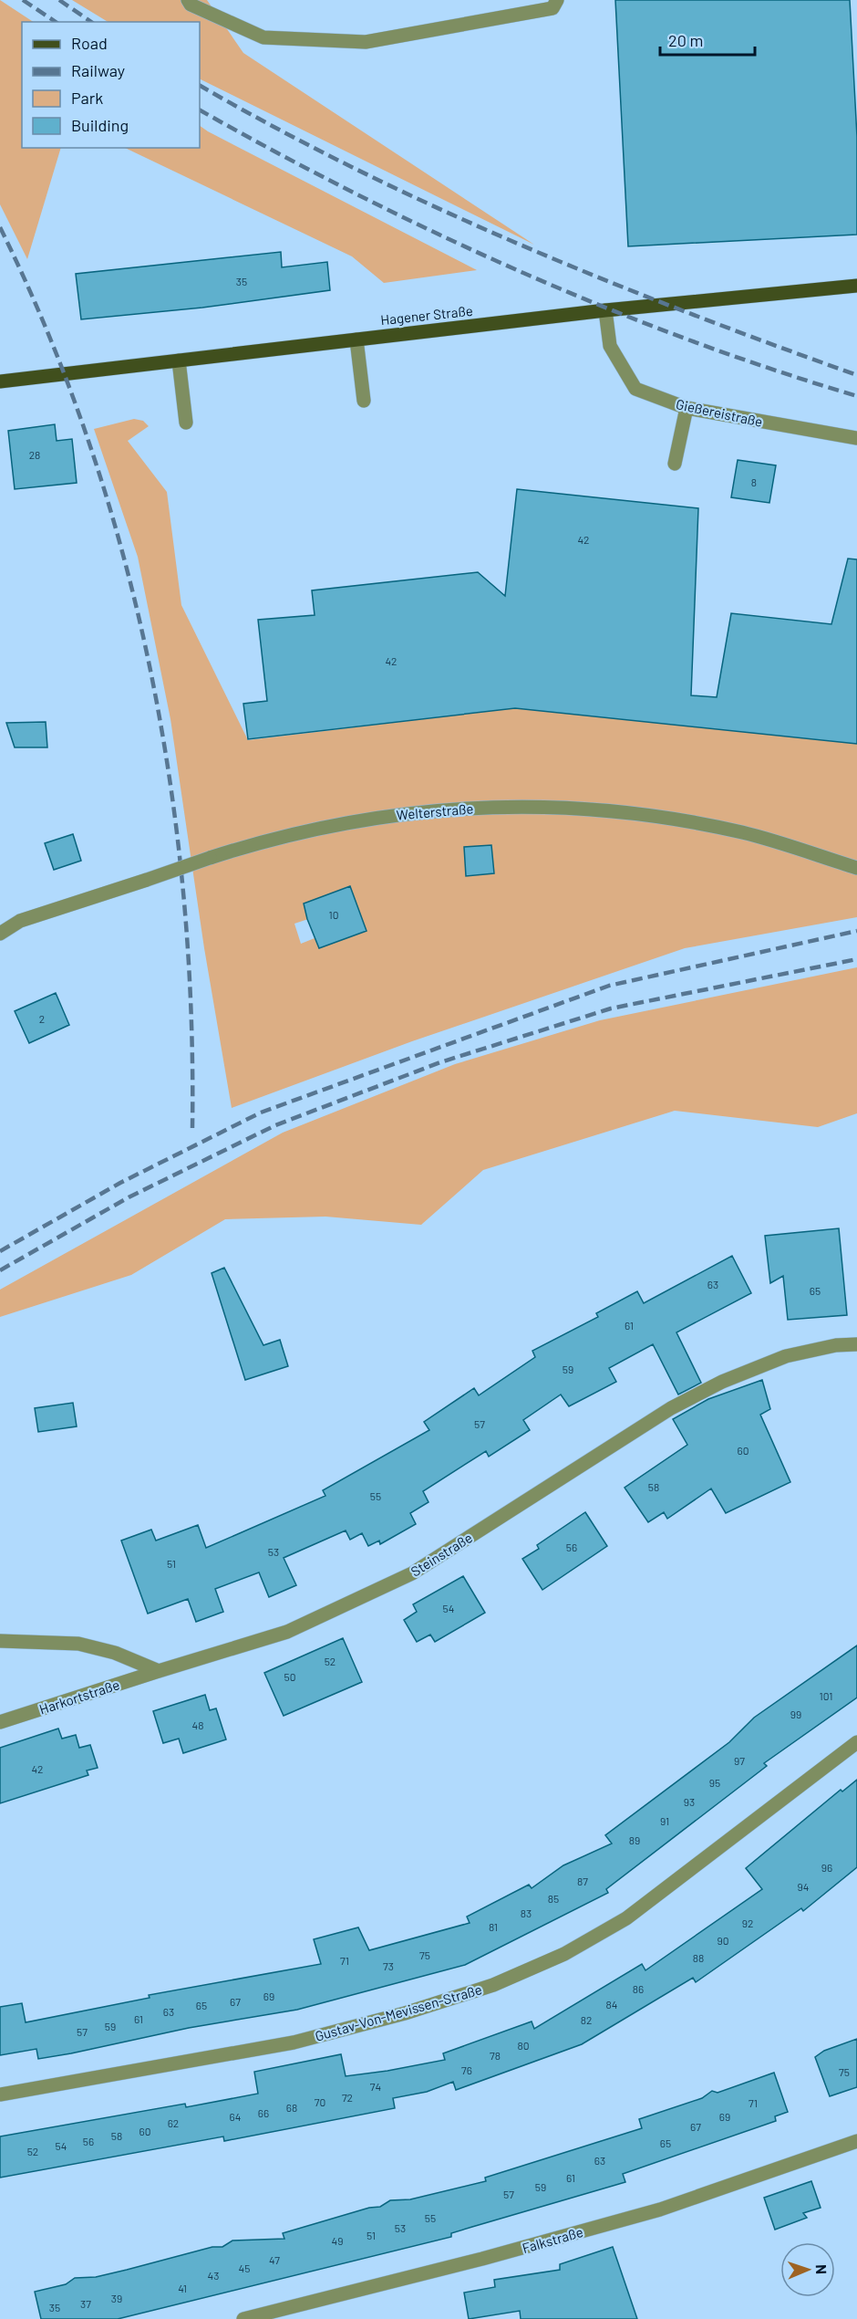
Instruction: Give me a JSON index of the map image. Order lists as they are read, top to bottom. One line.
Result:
{"streets":{"main road":["Hagener Straße"],"street":["Gießereistraße","Welterstraße","Steinstraße","Harkortstraße","Gustav-Von-Mevissen-Straße","Falkstraße"]},"crossings":[["Hagener Straße","Gießereistraße"],["Steinstraße","Harkortstraße"]],"house_numbers":["35","28","8","42","42","10","2","63","65","61","59","57","60","58","55","56","53","51","54","52","50","101","99","48","97","42","95","93","91","89","96","87","94","85","83","92","81","90","75","88","71","73","86","69","67","84","65","63","61","82","59","57","80","78","76","75","74","72","70","71","68","66","64","69","62","67","60","58","56","65","54","52","63","61","59","57","55","53","51","49","47","45","43","41","39","37","35"],"legend":["Road","Railway","Park","Building"],"scale_bar":"20 m","north":"right"}
